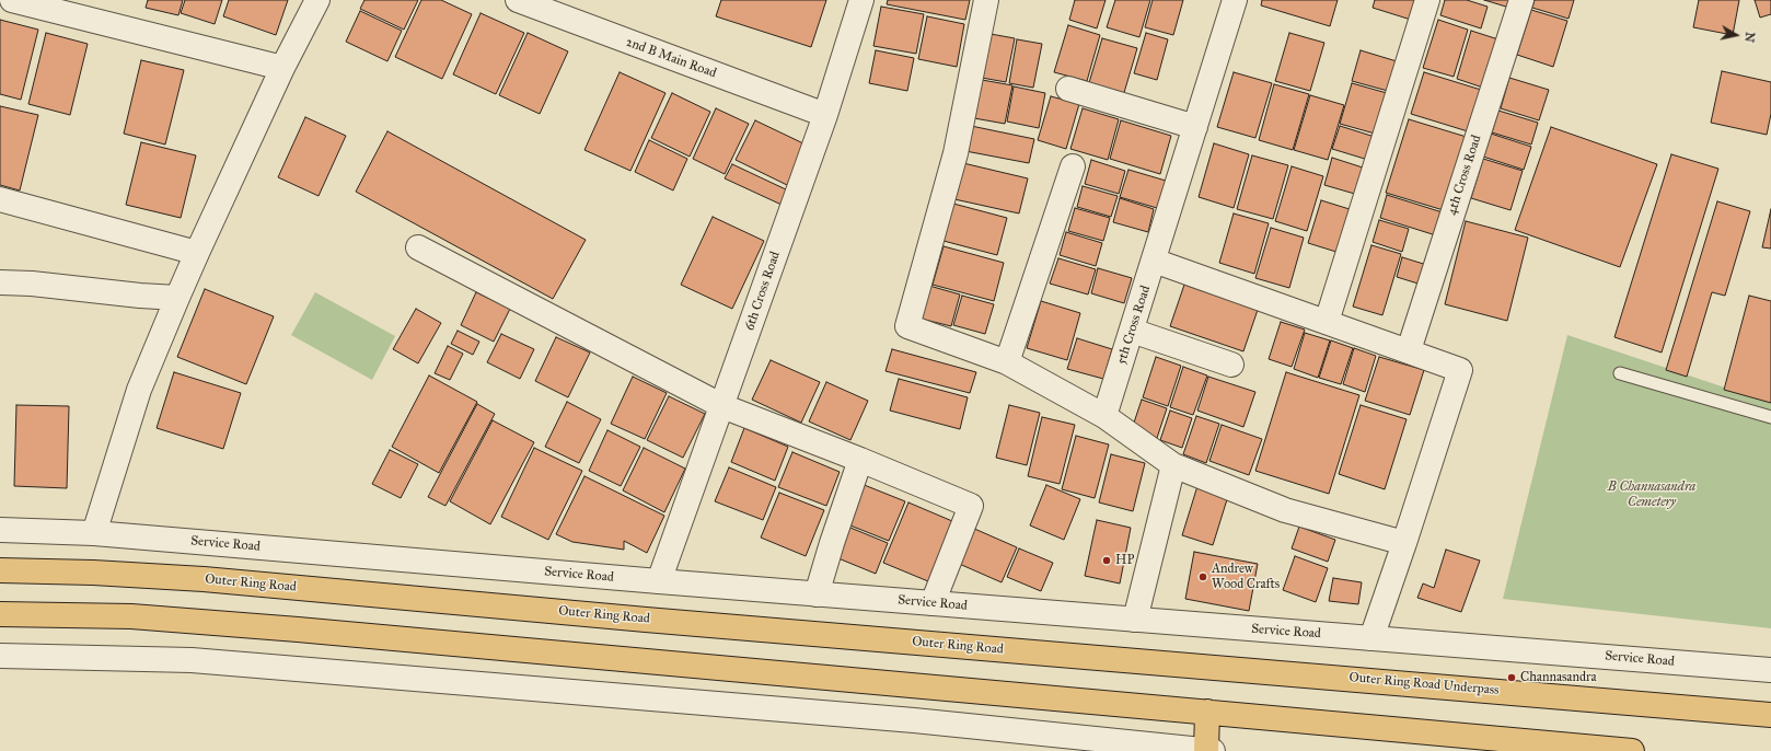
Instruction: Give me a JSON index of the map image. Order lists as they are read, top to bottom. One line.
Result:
{"streets":{"highway":["Outer Ring Road","Outer Ring Road Underpass"],"street":["2nd B Main Road","4th Cross Road","6th Cross Road","5th Cross Road","Service Road"]},"crossings":[["2nd B Main Road","6th Cross Road"],["6th Cross Road","Service Road"],["Outer Ring Road","Outer Ring Road Underpass"]],"parks":["B Channasandra Cemetery"],"places":["HP","Andrew Wood Crafts","Channasandra"],"north":"right"}
